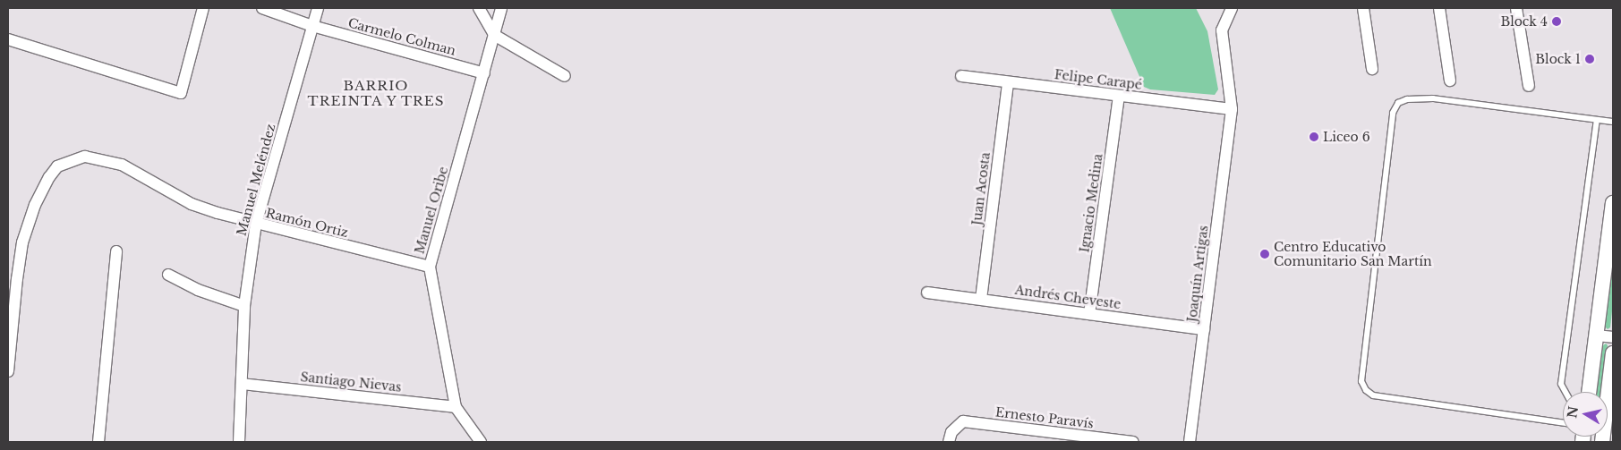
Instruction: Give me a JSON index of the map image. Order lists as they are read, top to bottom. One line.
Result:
{"streets":{"street":["Carmelo Colman","Felipe Carapé","Manuel Meléndez","Juan Acosta","Ignacio Medina","Manuel Oribe","Ramón Ortiz","Joaquín Artigas","Andrés Cheveste","Santiago Nievas","Ernesto Paravís"]},"crossings":[["Carmelo Colman","Manuel Meléndez"],["Carmelo Colman","Manuel Oribe"],["Felipe Carapé","Juan Acosta"],["Felipe Carapé","Ignacio Medina"],["Felipe Carapé","Joaquín Artigas"],["Manuel Meléndez","Ramón Ortiz"],["Manuel Meléndez","Santiago Nievas"],["Juan Acosta","Andrés Cheveste"],["Ignacio Medina","Andrés Cheveste"],["Manuel Oribe","Ramón Ortiz"],["Manuel Oribe","Santiago Nievas"],["Joaquín Artigas","Andrés Cheveste"]],"districts":["BARRIO TREINTA Y TRES"],"places":["Block 4","Block 1","Liceo 6","Centro Educativo Comunitario San Martín"],"north":"left"}
